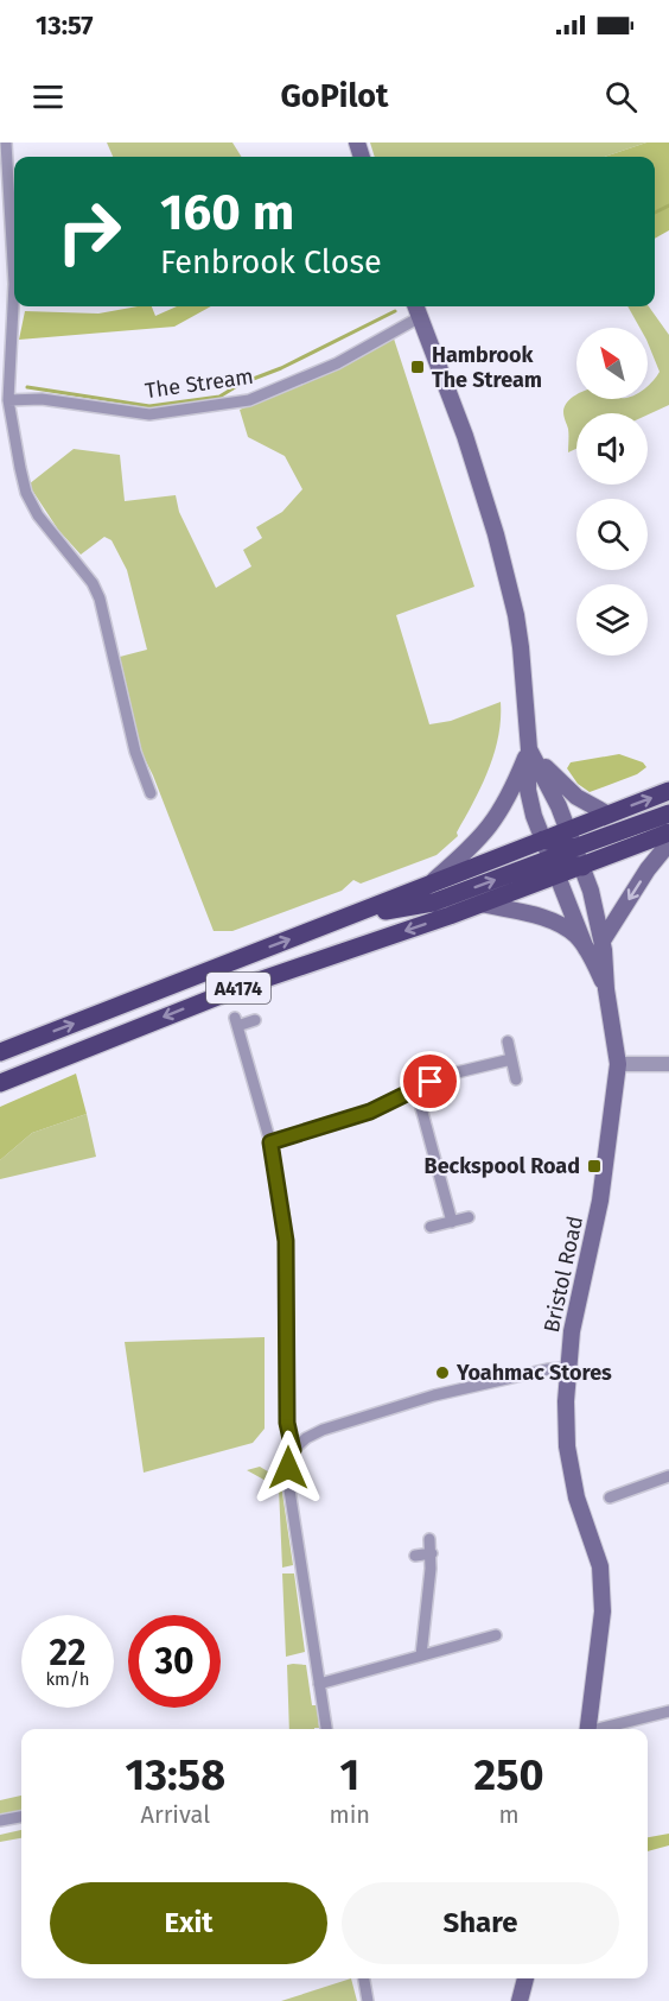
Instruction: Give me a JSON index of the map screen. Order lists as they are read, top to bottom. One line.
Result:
{"streets":{"highway":["A4174"],"main road":["Bristol Road"],"street":["The Stream"]},"crossings":[["A4174","Bristol Road"]],"places":{"transit":["Hambrook The Stream","Beckspool Road"],"other":["Yoahmac Stores"]},"north":"top left","page":{"status":"13:57","header":"GoPilot","turn":["160 m","Fenbrook Close"],"speed":"22 km/h","limit":"30","eta":["13:58","Arrival","1","min","250","m"],"buttons":["Exit","Share"]}}
